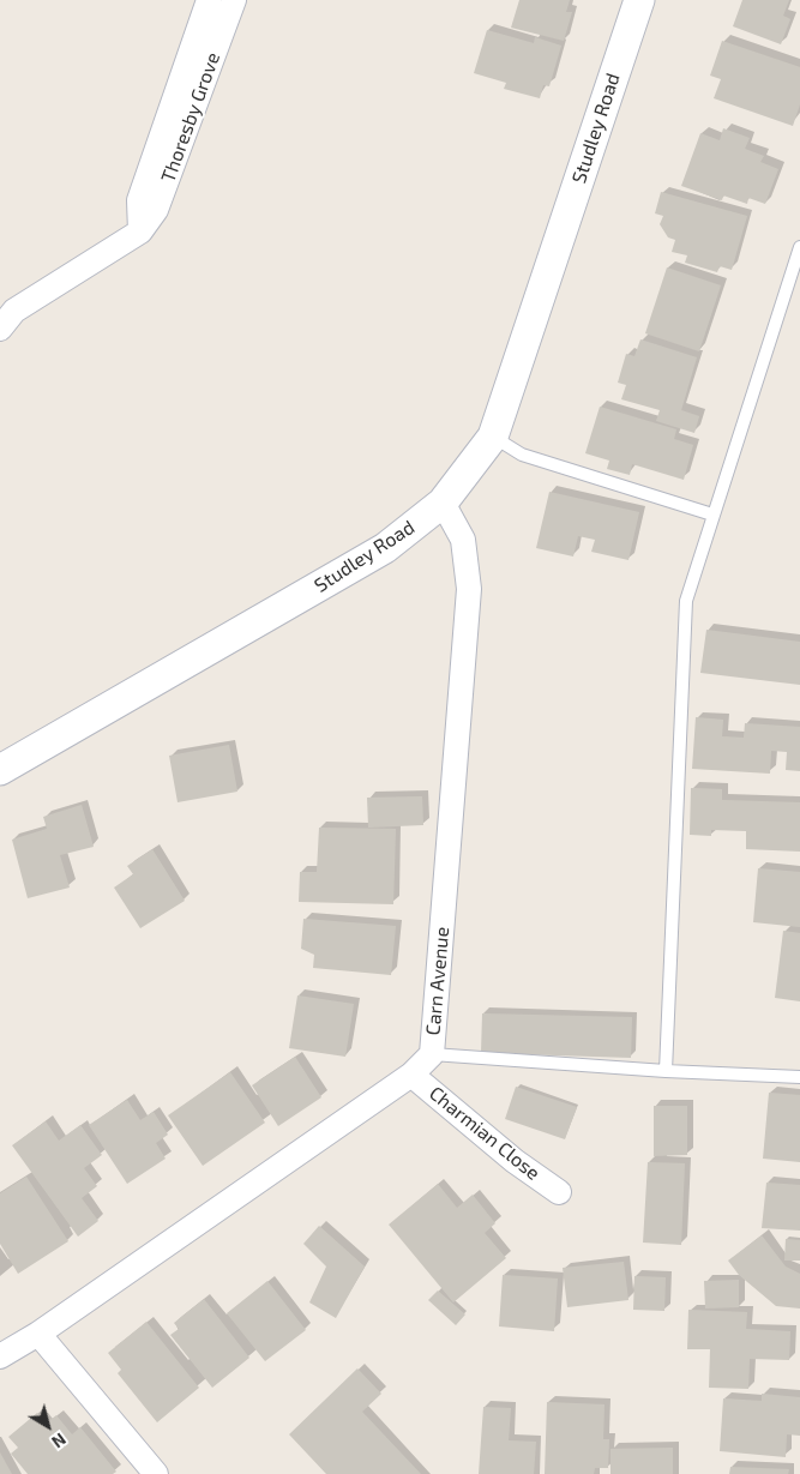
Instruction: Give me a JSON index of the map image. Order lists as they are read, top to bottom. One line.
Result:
{"streets":{"street":["Thoresby Grove","Studley Road","Carn Avenue","Charmian Close"]},"crossings":[["Studley Road","Carn Avenue"],["Carn Avenue","Charmian Close"]],"north":"bottom right"}
